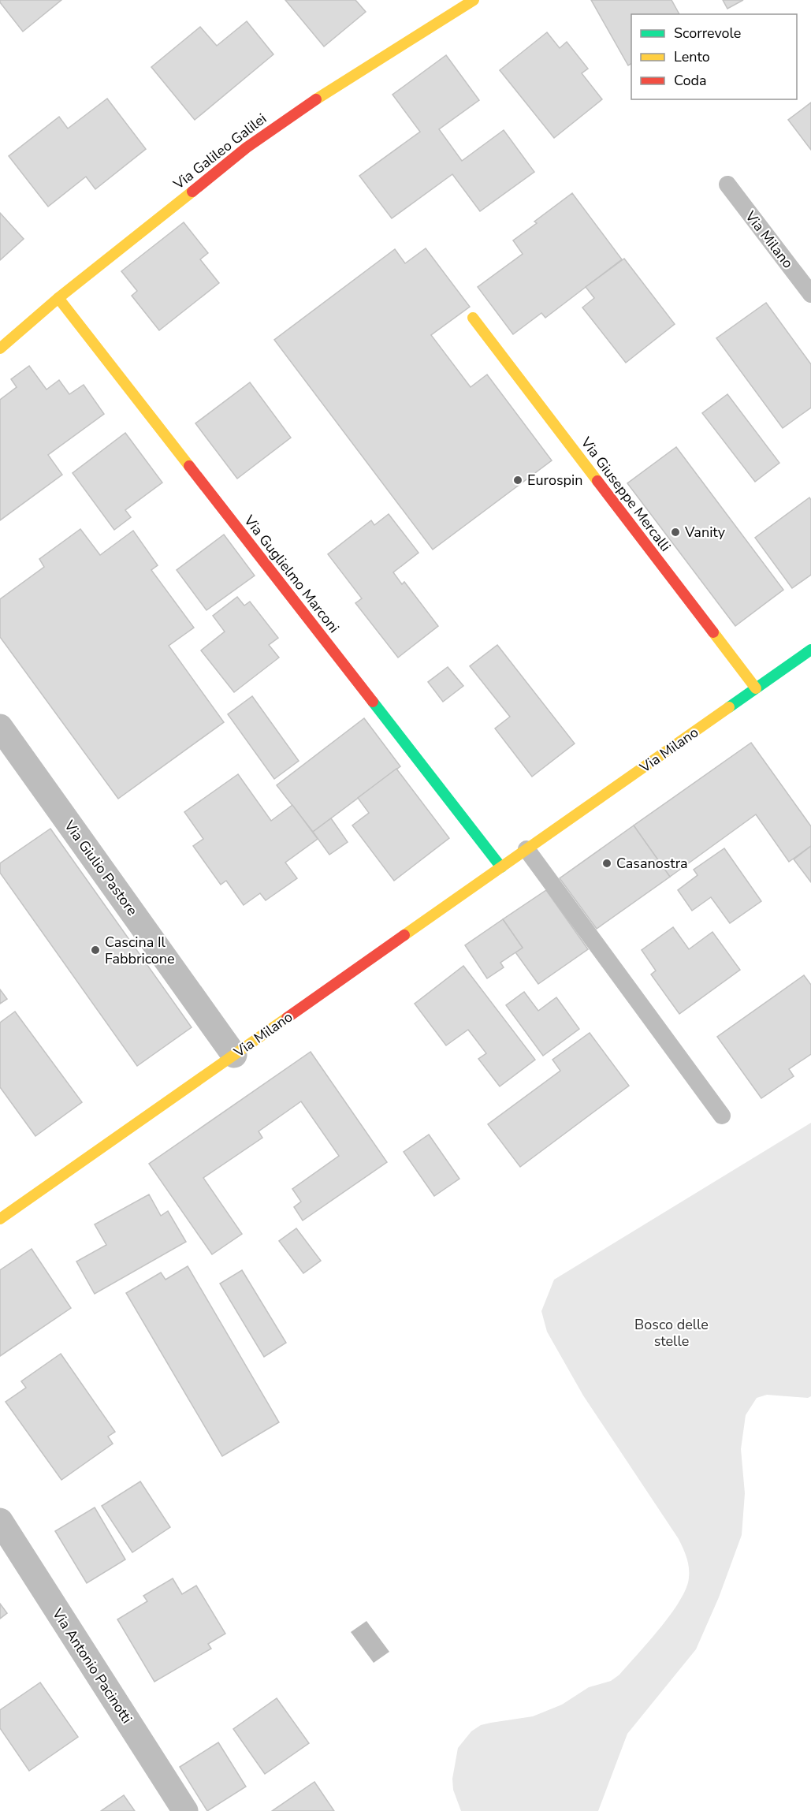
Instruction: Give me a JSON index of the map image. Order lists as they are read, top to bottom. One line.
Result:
{"streets":{"street":["Via Galileo Galilei","Via Milano","Via Giuseppe Mercalli","Via Guglielmo Marconi","Via Giulio Pastore","Via Antonio Pacinotti"]},"crossings":[["Via Galileo Galilei","Via Guglielmo Marconi"],["Via Milano","Via Giuseppe Mercalli"],["Via Milano","Via Guglielmo Marconi"],["Via Milano","Via Giulio Pastore"]],"parks":["Bosco delle stelle"],"places":["Eurospin","Vanity","Casanostra","Cascina Il Fabbricone"],"legend":["Scorrevole","Lento","Coda"]}
